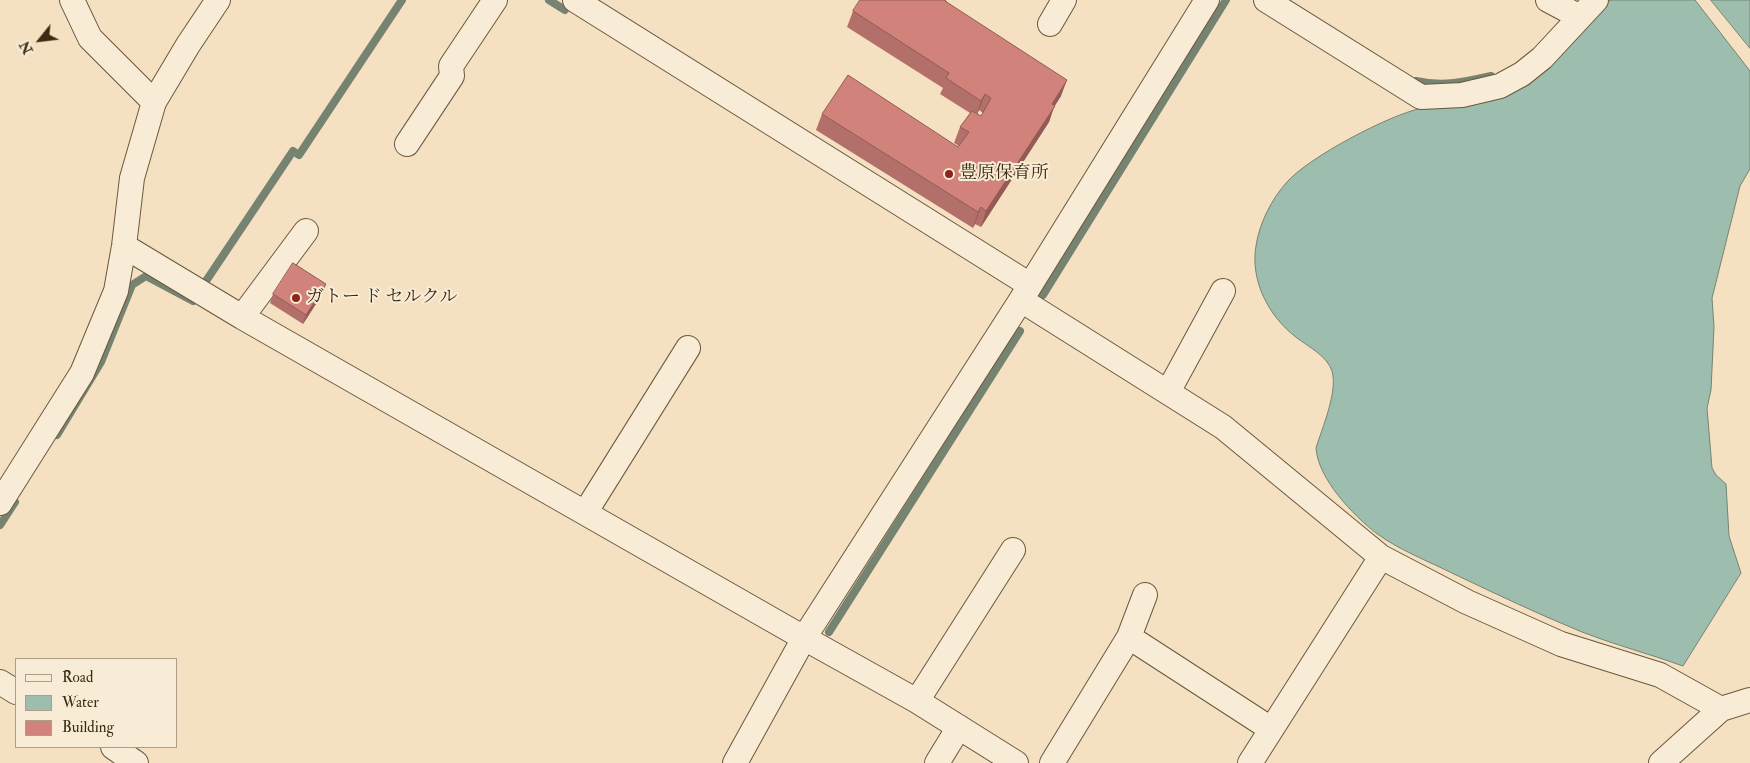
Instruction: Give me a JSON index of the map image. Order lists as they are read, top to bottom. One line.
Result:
{"places":["豊原保育所","ガトー ド セルクル"],"legend":["Road","Water","Building"],"north":"bottom left"}
